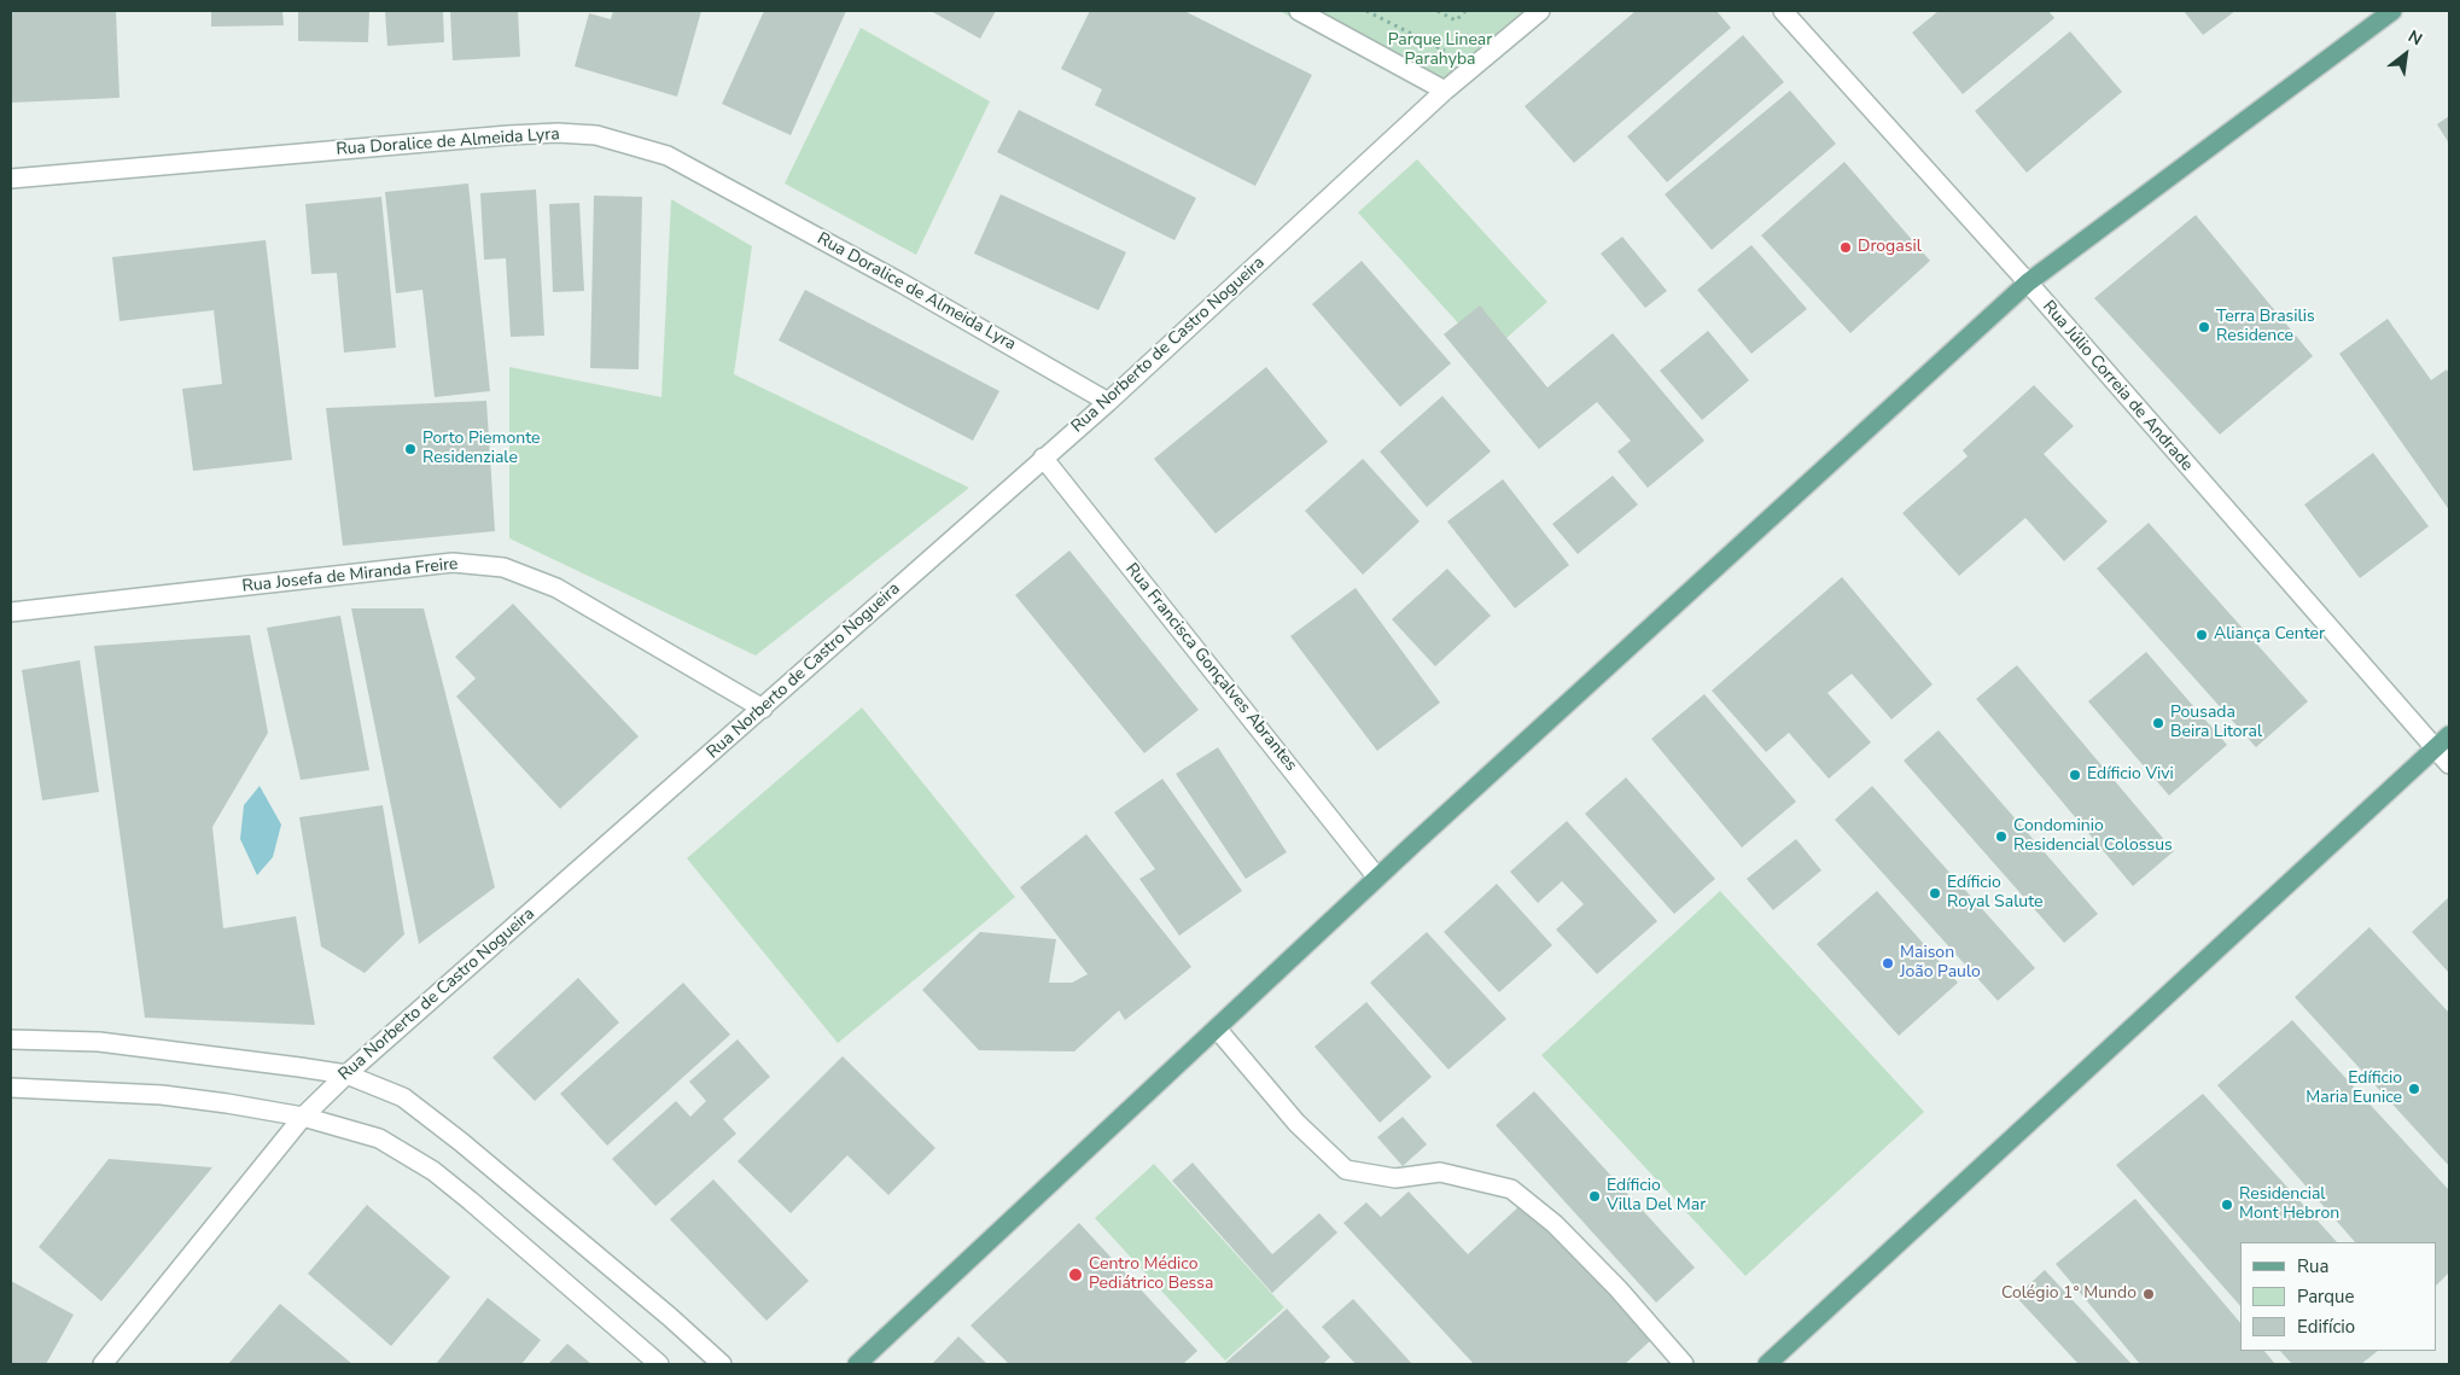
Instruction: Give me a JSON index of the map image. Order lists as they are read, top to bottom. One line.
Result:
{"streets":{"street":["Rua Doralice de Almeida Lyra","Rua Norberto de Castro Nogueira","Rua Júlio Correia de Andrade","Rua Josefa de Miranda Freire","Rua Francisca Gonçalves Abrantes"]},"crossings":[["Rua Doralice de Almeida Lyra","Rua Norberto de Castro Nogueira"],["Rua Norberto de Castro Nogueira","Rua Josefa de Miranda Freire"],["Rua Norberto de Castro Nogueira","Rua Francisca Gonçalves Abrantes"]],"parks":["Parque Linear Parahyba"],"places":["Drogasil","Terra Brasilis Residence","Porto Piemonte Residenziale","Aliança Center","Pousada Beira Litoral","Edíficio Vivi","Condominio Residencial Colossus","Edíficio Royal Salute","Maison João Paulo","Edíficio Maria Eunice","Edíficio Villa Del Mar","Residencial Mont Hebron","Centro Médico Pediátrico Bessa","Colégio 1° Mundo"],"legend":["Rua","Parque","Edifício"],"north":"top right"}
